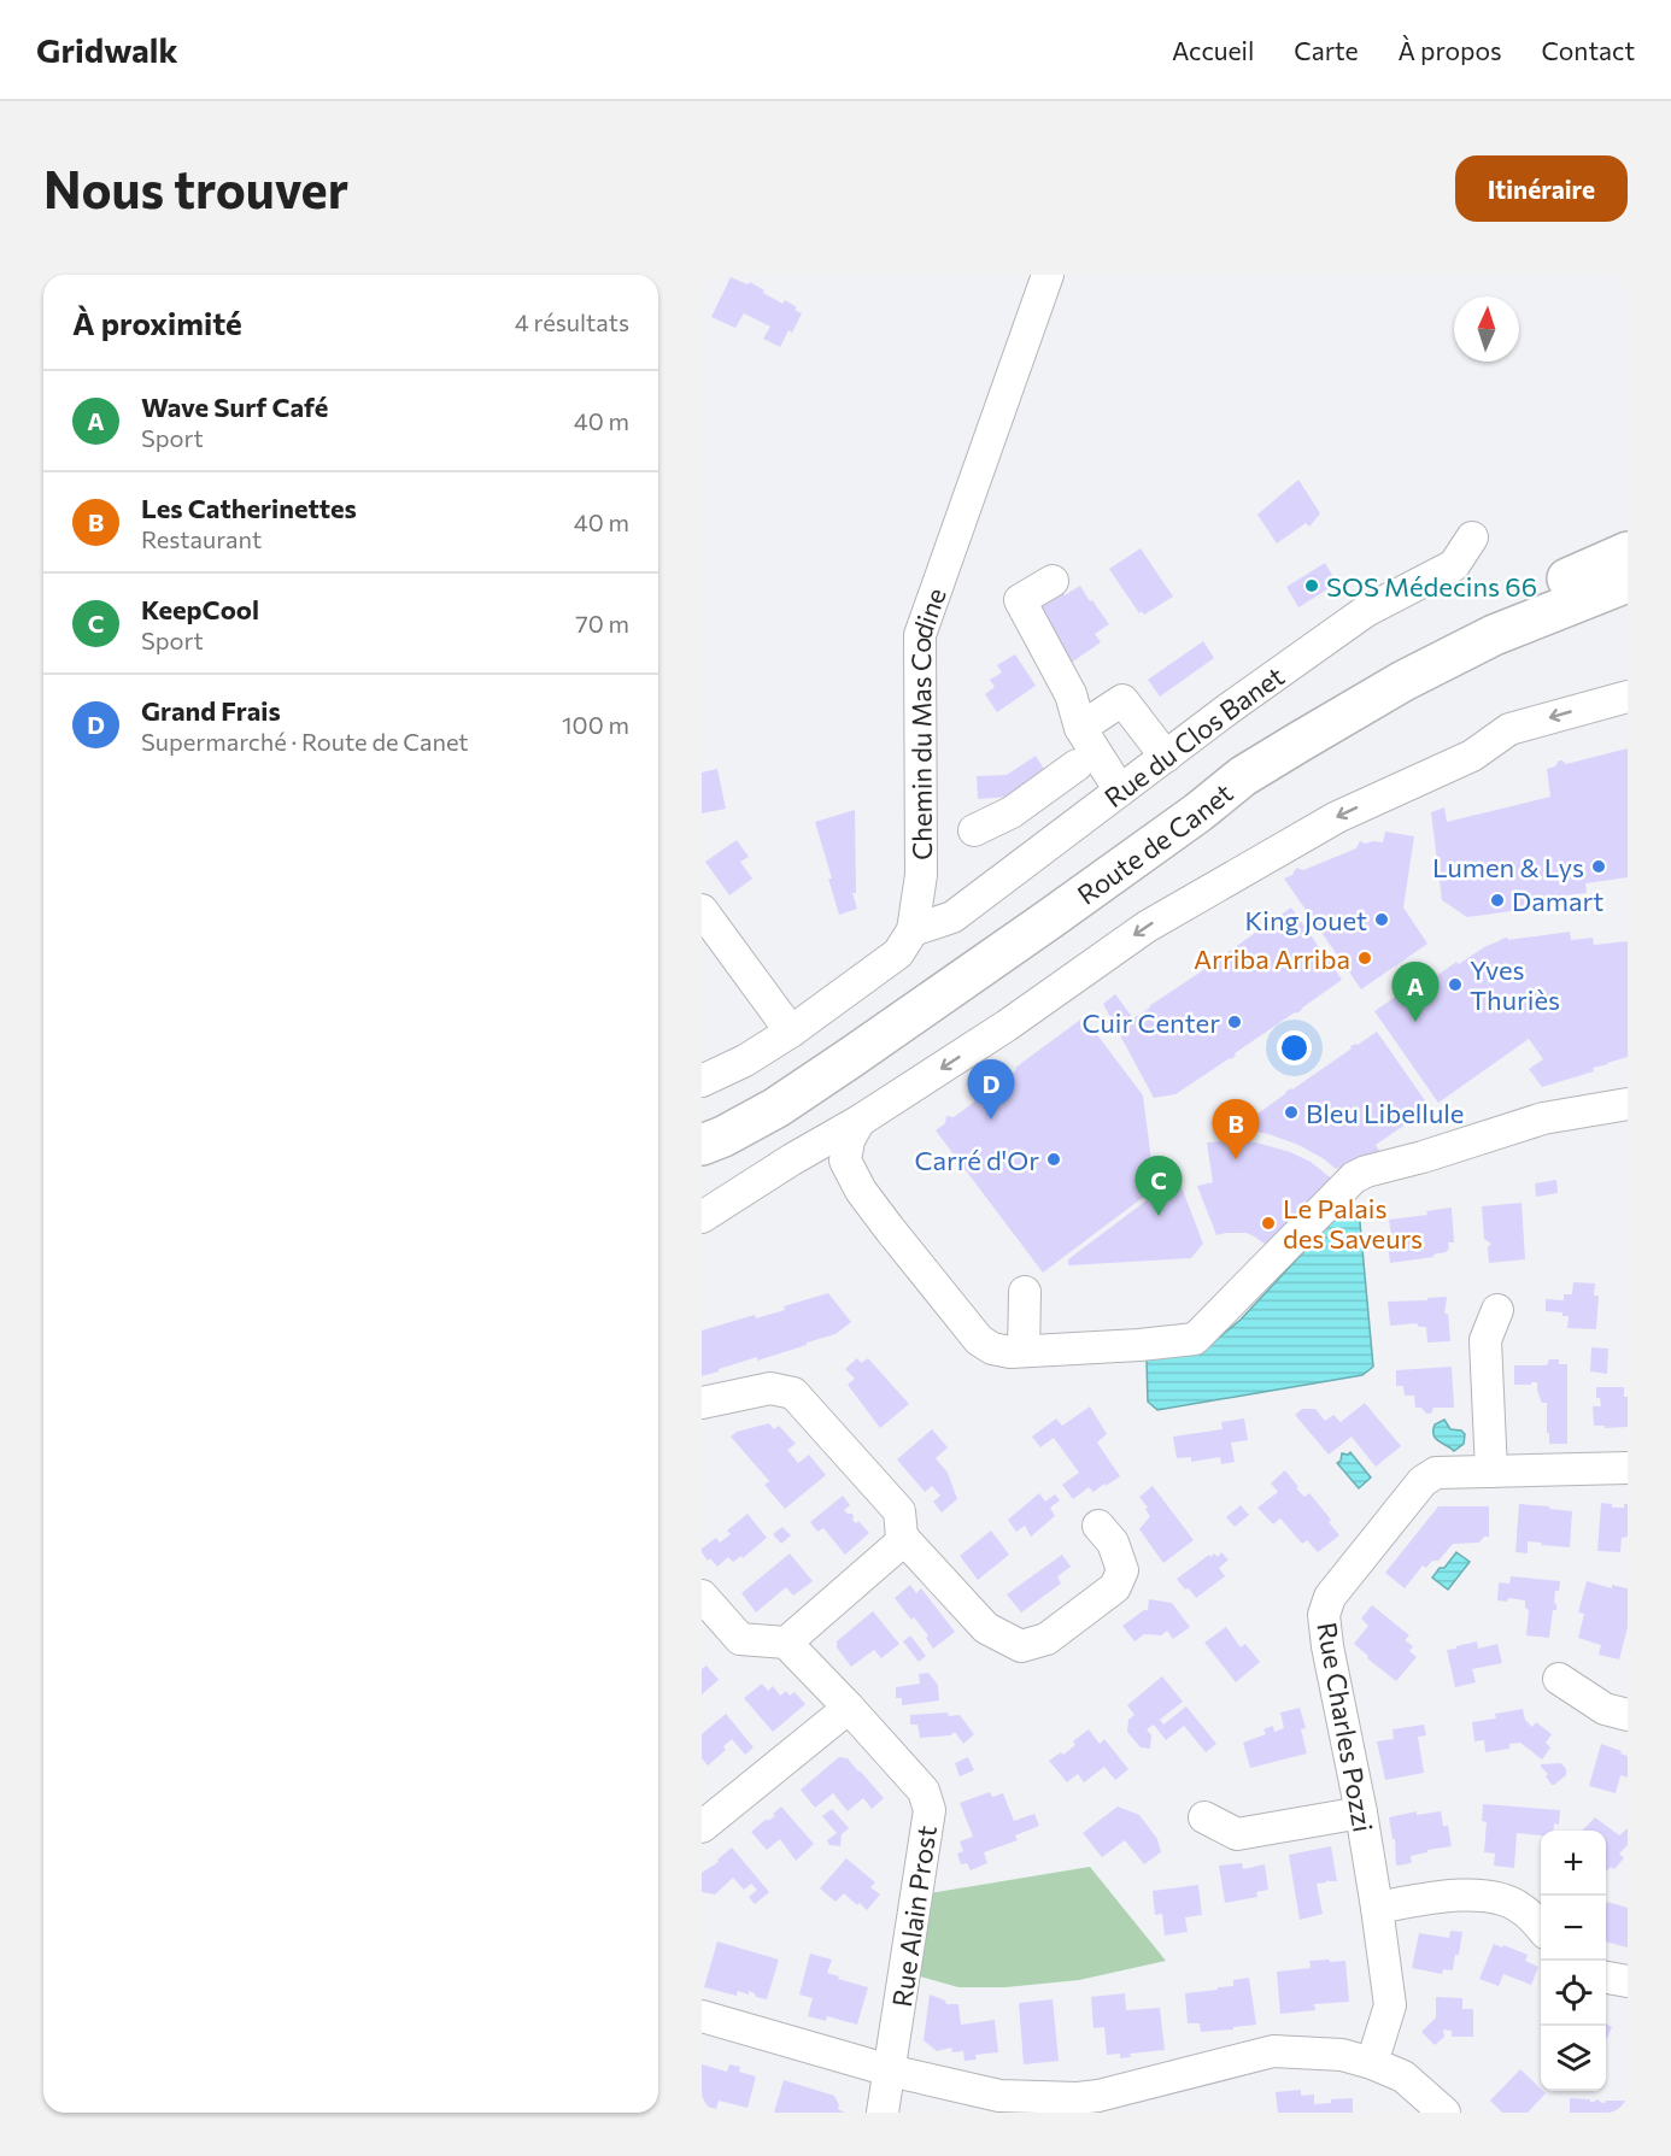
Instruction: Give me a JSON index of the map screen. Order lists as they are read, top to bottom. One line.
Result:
{"streets":{"main road":["Route de Canet"],"street":["Chemin du Mas Codine","Rue du Clos Banet","Rue Charles Pozzi","Rue Alain Prost"]},"crossings":[["Chemin du Mas Codine","Rue du Clos Banet"]],"places":["SOS Médecins 66","Lumen & Lys","Damart","King Jouet","Arriba Arriba","Yves Thuriès","Cuir Center","Bleu Libellule","Carré d'Or","Le Palais des Saveurs"],"north":"top","page":{"header":"Gridwalk","nav":["Accueil","Carte","À propos","Contact"],"buttons":"Itinéraire","title":"Nous trouver","heading":["À proximité","4 résultats"],"list":[{"mark":"A","name":"Wave Surf Café","note":"Sport","value":"40 m"},{"mark":"B","name":"Les Catherinettes","note":"Restaurant","value":"40 m"},{"mark":"C","name":"KeepCool","note":"Sport","value":"70 m"},{"mark":"D","name":"Grand Frais","note":"Supermarché · Route de Canet","value":"100 m"}],"pins":["A","D","B","C"],"map_buttons":["+","−"]}}
